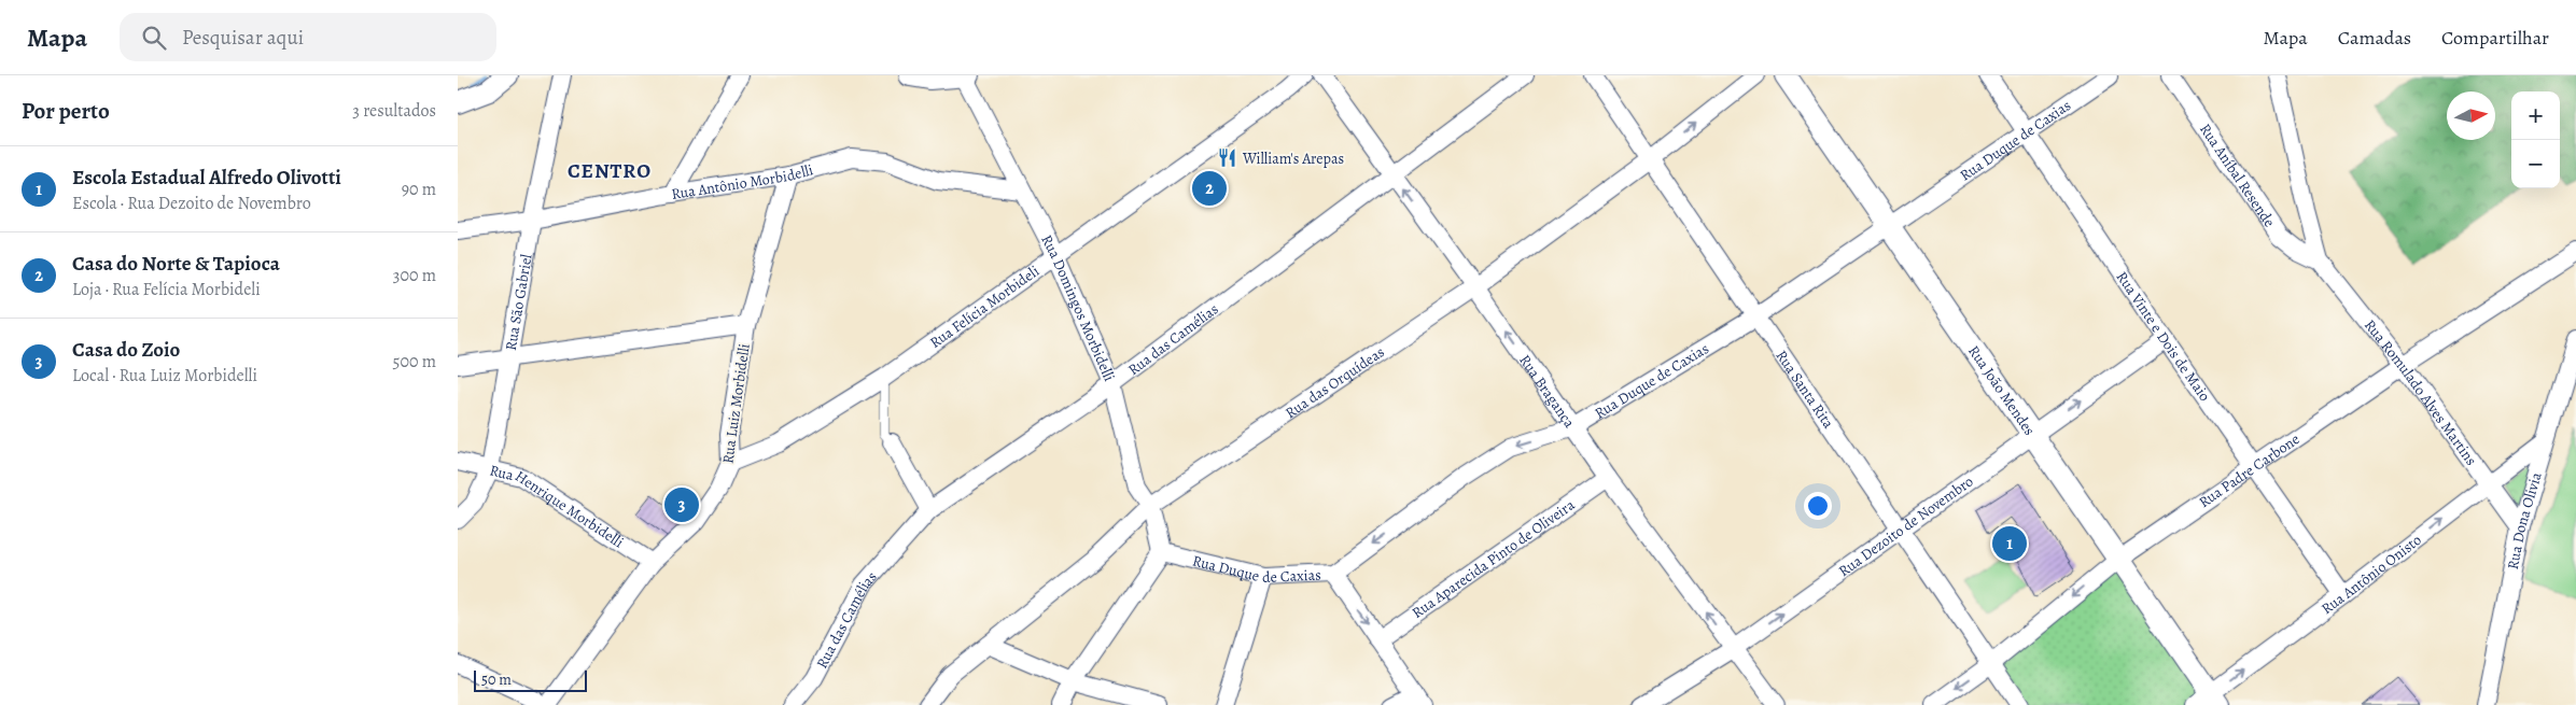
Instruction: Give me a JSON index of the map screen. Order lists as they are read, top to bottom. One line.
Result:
{"streets":{"street":["Rua Duque de Caxias","Rua Aníbal Resende","Rua Antônio Morbidelli","Rua São Gabriel","Rua Felícia Morbideli","Rua Domingos Morbidelli","Rua Vinte e Dois de Maio","Rua das Camélias","Rua das Orquídeas","Rua Santa Rita","Rua Bragança","Rua João Mendes","Rua Romulado Alves Martins","Rua Luiz Morbidelli","Rua Padre Carbone","Rua Henrique Morbidelli","Rua Dona Olivia","Rua Dezoito de Novembro","Rua Aparecida Pinto de Oliveira","Rua Antônio Onisto"]},"crossings":[["Rua Duque de Caxias","Rua Domingos Morbidelli"],["Rua Duque de Caxias","Rua Vinte e Dois de Maio"],["Rua Duque de Caxias","Rua Santa Rita"],["Rua Duque de Caxias","Rua Bragança"],["Rua Duque de Caxias","Rua João Mendes"],["Rua Aníbal Resende","Rua Romulado Alves Martins"],["Rua Antônio Morbidelli","Rua São Gabriel"],["Rua Antônio Morbidelli","Rua Domingos Morbidelli"],["Rua Antônio Morbidelli","Rua Luiz Morbidelli"],["Rua São Gabriel","Rua Henrique Morbidelli"],["Rua Felícia Morbideli","Rua Domingos Morbidelli"],["Rua Felícia Morbideli","Rua Luiz Morbidelli"],["Rua Domingos Morbidelli","Rua das Camélias"],["Rua Domingos Morbidelli","Rua das Orquídeas"],["Rua Vinte e Dois de Maio","Rua Padre Carbone"],["Rua Vinte e Dois de Maio","Rua Dezoito de Novembro"],["Rua Vinte e Dois de Maio","Rua Antônio Onisto"],["Rua das Camélias","Rua Bragança"],["Rua das Orquídeas","Rua Santa Rita"],["Rua das Orquídeas","Rua Bragança"],["Rua Santa Rita","Rua Padre Carbone"],["Rua Santa Rita","Rua Dezoito de Novembro"],["Rua Bragança","Rua Dezoito de Novembro"],["Rua Bragança","Rua Aparecida Pinto de Oliveira"],["Rua João Mendes","Rua Padre Carbone"],["Rua João Mendes","Rua Dezoito de Novembro"],["Rua João Mendes","Rua Antônio Onisto"],["Rua Romulado Alves Martins","Rua Padre Carbone"],["Rua Romulado Alves Martins","Rua Dona Olivia"],["Rua Romulado Alves Martins","Rua Antônio Onisto"],["Rua Luiz Morbidelli","Rua Henrique Morbidelli"],["Rua Dona Olivia","Rua Antônio Onisto"]],"one_way":["Rua Bragança","Rua Dezoito de Novembro","Rua Antônio Onisto"],"districts":["CENTRO"],"places":{"restaurant":["William's Arepas"]},"scale_bar":"50 m","north":"right","page":{"header":"Mapa","search":"Pesquisar aqui","nav":["Mapa","Camadas","Compartilhar"],"heading":["Por perto","3 resultados"],"map_buttons":["+","−"],"list":[{"mark":"1","name":"Escola Estadual Alfredo Olivotti","note":"Escola · Rua Dezoito de Novembro","value":"90 m"},{"mark":"2","name":"Casa do Norte & Tapioca","note":"Loja · Rua Felícia Morbideli","value":"300 m"},{"mark":"3","name":"Casa do Zoio","note":"Local · Rua Luiz Morbidelli","value":"500 m"}],"pins":["2","3","1"],"scale":"50 m"}}
